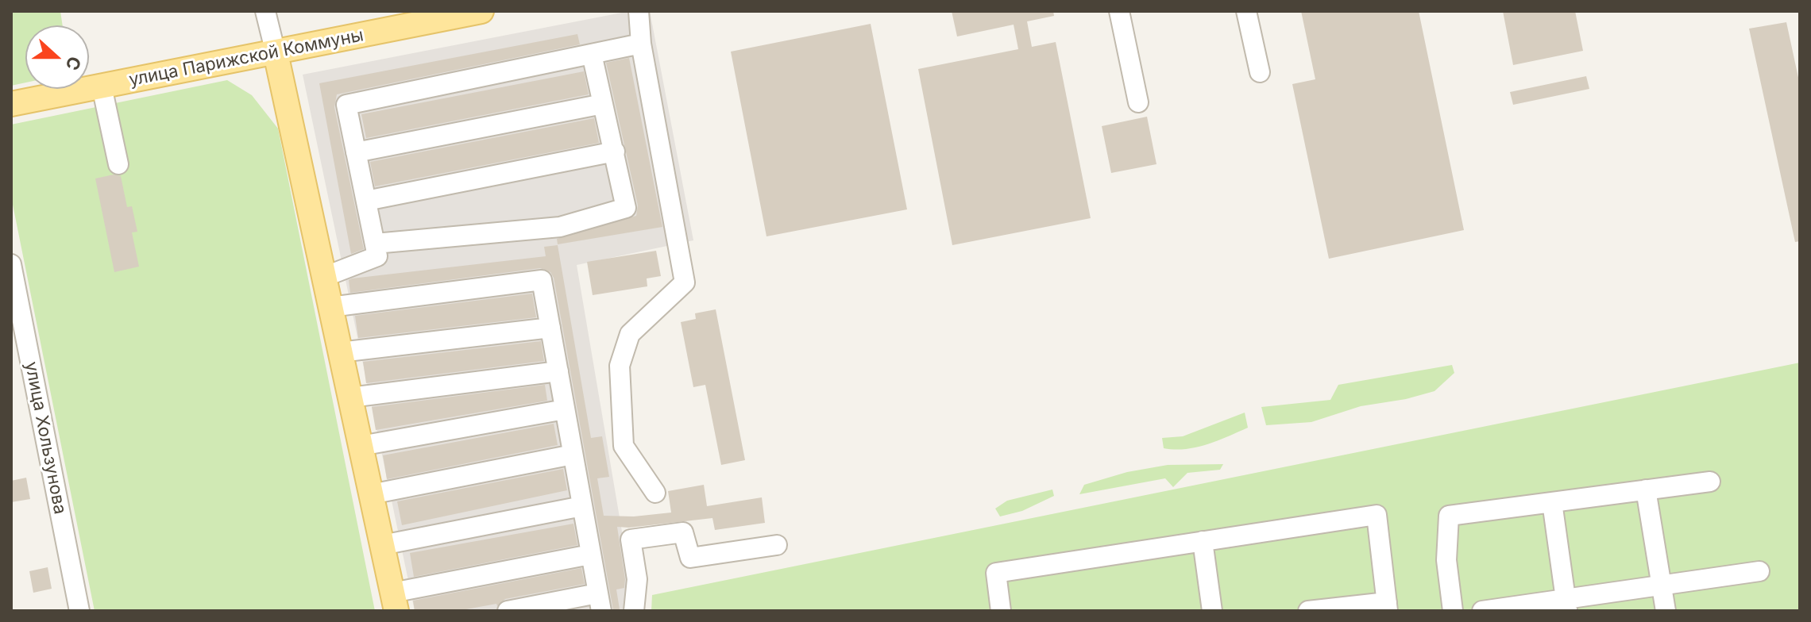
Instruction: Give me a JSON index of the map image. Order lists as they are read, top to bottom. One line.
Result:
{"streets":{"main road":["улица Парижской Коммуны"],"street":["улица Хользунова"]},"north":"right"}
